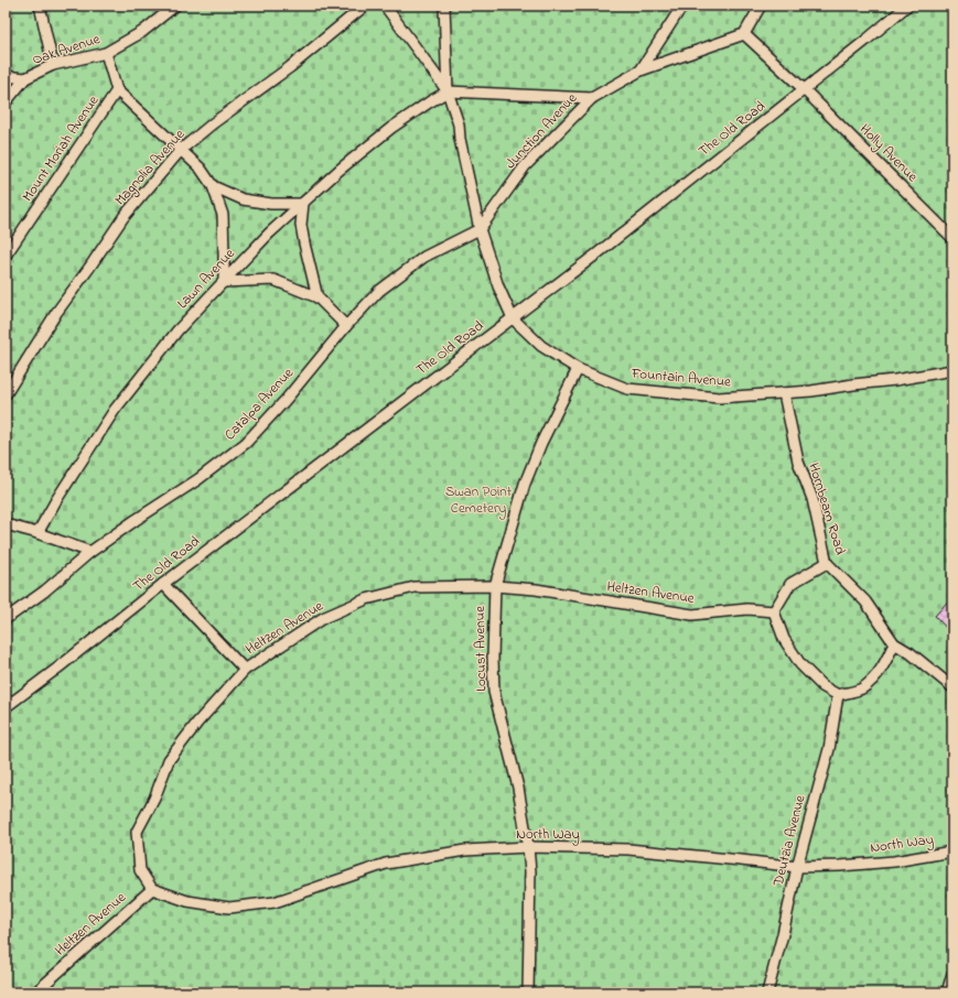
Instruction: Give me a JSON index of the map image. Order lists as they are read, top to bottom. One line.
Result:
{"streets":{"lane":["Oak Avenue","The Old Road","Junction Avenue","Mount Moriah Avenue","Holly Avenue","Magnolia Avenue","Lawn Avenue","Fountain Avenue","Catalpa Avenue","Hornbeam Road","Heltzen Avenue","Locust Avenue","North Way","Deutzia Avenue"]},"crossings":[["Oak Avenue","Mount Moriah Avenue"],["The Old Road","Holly Avenue"],["The Old Road","Fountain Avenue"],["Junction Avenue","Holly Avenue"],["Junction Avenue","Fountain Avenue"],["Junction Avenue","Catalpa Avenue"],["Lawn Avenue","Fountain Avenue"],["Fountain Avenue","Catalpa Avenue"],["Fountain Avenue","Hornbeam Road"],["Fountain Avenue","Locust Avenue"],["Hornbeam Road","Heltzen Avenue"],["Hornbeam Road","Deutzia Avenue"],["Heltzen Avenue","Locust Avenue"],["Heltzen Avenue","North Way"],["Heltzen Avenue","Deutzia Avenue"],["Locust Avenue","North Way"],["North Way","Deutzia Avenue"]],"parks":["Swan Point Cemetery"]}
